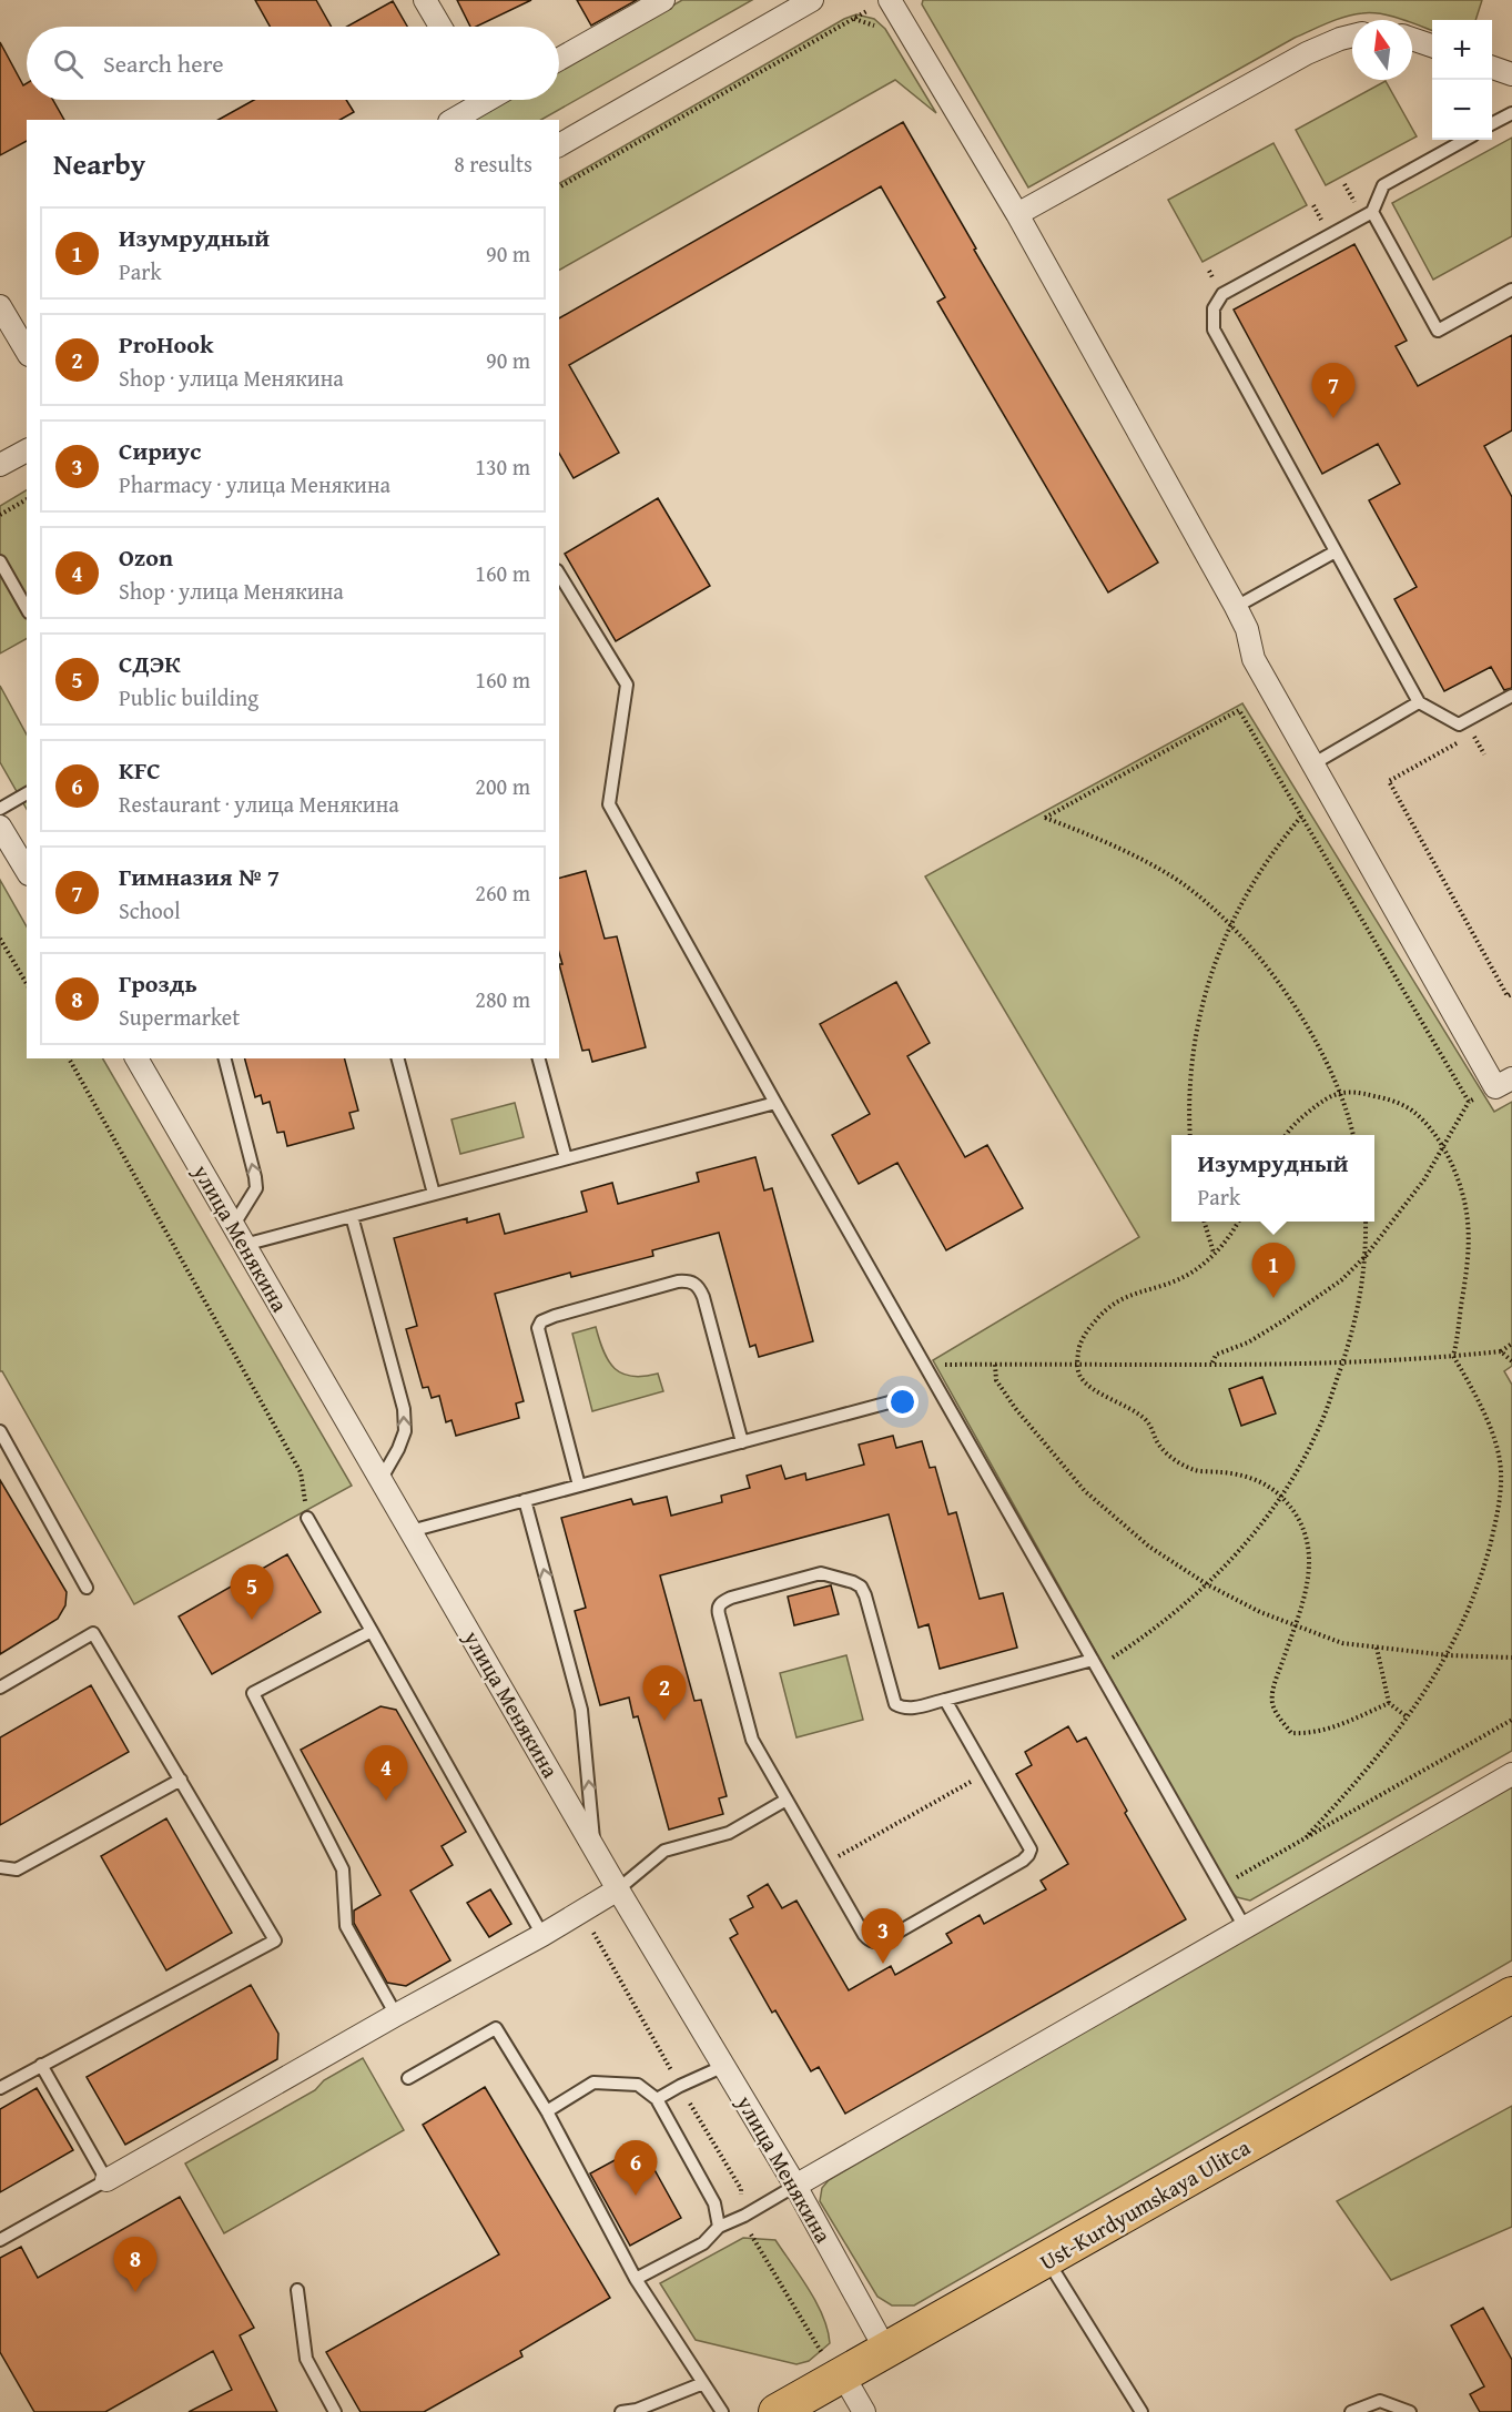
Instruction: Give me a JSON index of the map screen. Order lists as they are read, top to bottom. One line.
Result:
{"streets":{"main road":["Ust-Kurdyumskaya Ulitca"],"street":["улица Менякина"]},"crossings":[["улица Менякина","Ust-Kurdyumskaya Ulitca"]],"north":"top","page":{"map_buttons":["+","−"],"search":"Search here","heading":["Nearby","8 results"],"list":[{"mark":"1","name":"Изумрудный","note":"Park","value":"90 m"},{"mark":"2","name":"ProHook","note":"Shop · улица Менякина","value":"90 m"},{"mark":"3","name":"Сириус","note":"Pharmacy · улица Менякина","value":"130 m"},{"mark":"4","name":"Ozon","note":"Shop · улица Менякина","value":"160 m"},{"mark":"5","name":"СДЭК","note":"Public building","value":"160 m"},{"mark":"6","name":"KFC","note":"Restaurant · улица Менякина","value":"200 m"},{"mark":"7","name":"Гимназия № 7","note":"School","value":"260 m"},{"mark":"8","name":"Гроздь","note":"Supermarket","value":"280 m"}],"pins":["7","1","5","2","4","3","6","8"],"popup":["Изумрудный","Park"]}}
